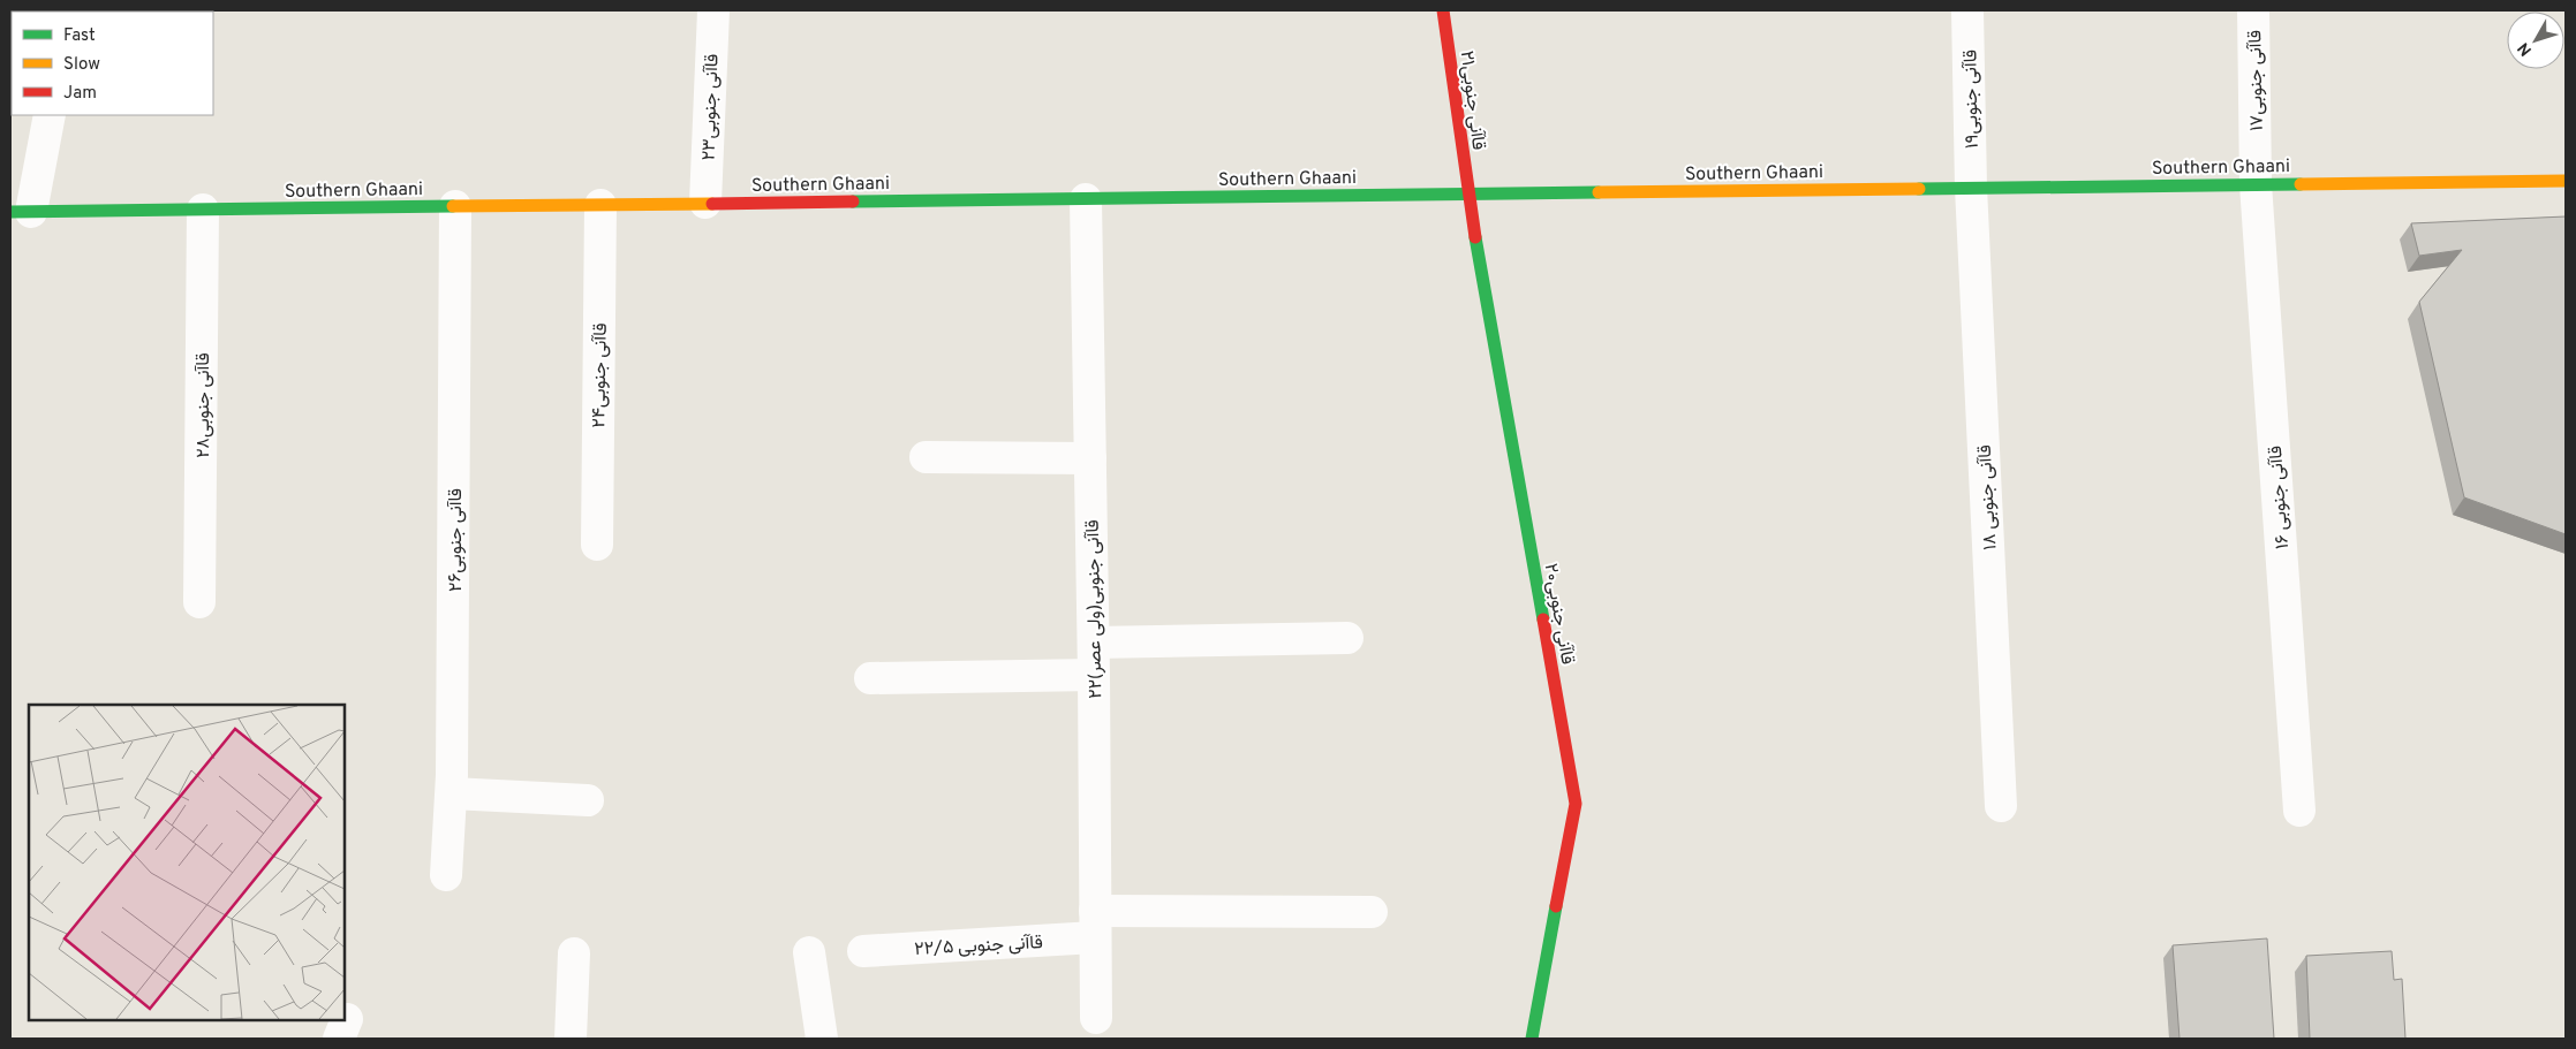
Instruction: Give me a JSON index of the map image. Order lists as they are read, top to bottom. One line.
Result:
{"streets":{"main road":["قاآنی جنوبی۲۱","Southern Ghaani","۲۰قاآنی جنوبی"],"street":["قاآنی جنوبی۱۷","قاآنی جنوبی۱۹","قاآنی جنوبی۲۳","۲۴قاآنی جنوبی","۲۸قاآنی جنوبی","قاآنی جنوبی ۱۸","قاآنی جنوبی ۱۶","۲۶قاآنی جنوبی","۲۲قاآنی جنوبی(ولی عصر)","قاآنی جنوبی ۲۲/۵"]},"crossings":[["قاآنی جنوبی۱۷","Southern Ghaani"],["قاآنی جنوبی۱۷","قاآنی جنوبی ۱۶"],["قاآنی جنوبی۱۹","Southern Ghaani"],["قاآنی جنوبی۱۹","قاآنی جنوبی ۱۸"],["قاآنی جنوبی۲۱","Southern Ghaani"],["قاآنی جنوبی۲۱","۲۰قاآنی جنوبی"],["قاآنی جنوبی۲۳","Southern Ghaani"],["Southern Ghaani","۲۴قاآنی جنوبی"],["Southern Ghaani","۲۸قاآنی جنوبی"],["Southern Ghaani","قاآنی جنوبی ۱۸"],["Southern Ghaani","قاآنی جنوبی ۱۶"],["Southern Ghaani","۲۶قاآنی جنوبی"],["Southern Ghaani","۲۲قاآنی جنوبی(ولی عصر)"],["Southern Ghaani","۲۰قاآنی جنوبی"],["۲۲قاآنی جنوبی(ولی عصر)","قاآنی جنوبی ۲۲/۵"]],"legend":["Fast","Slow","Jam"],"north":"bottom left"}
